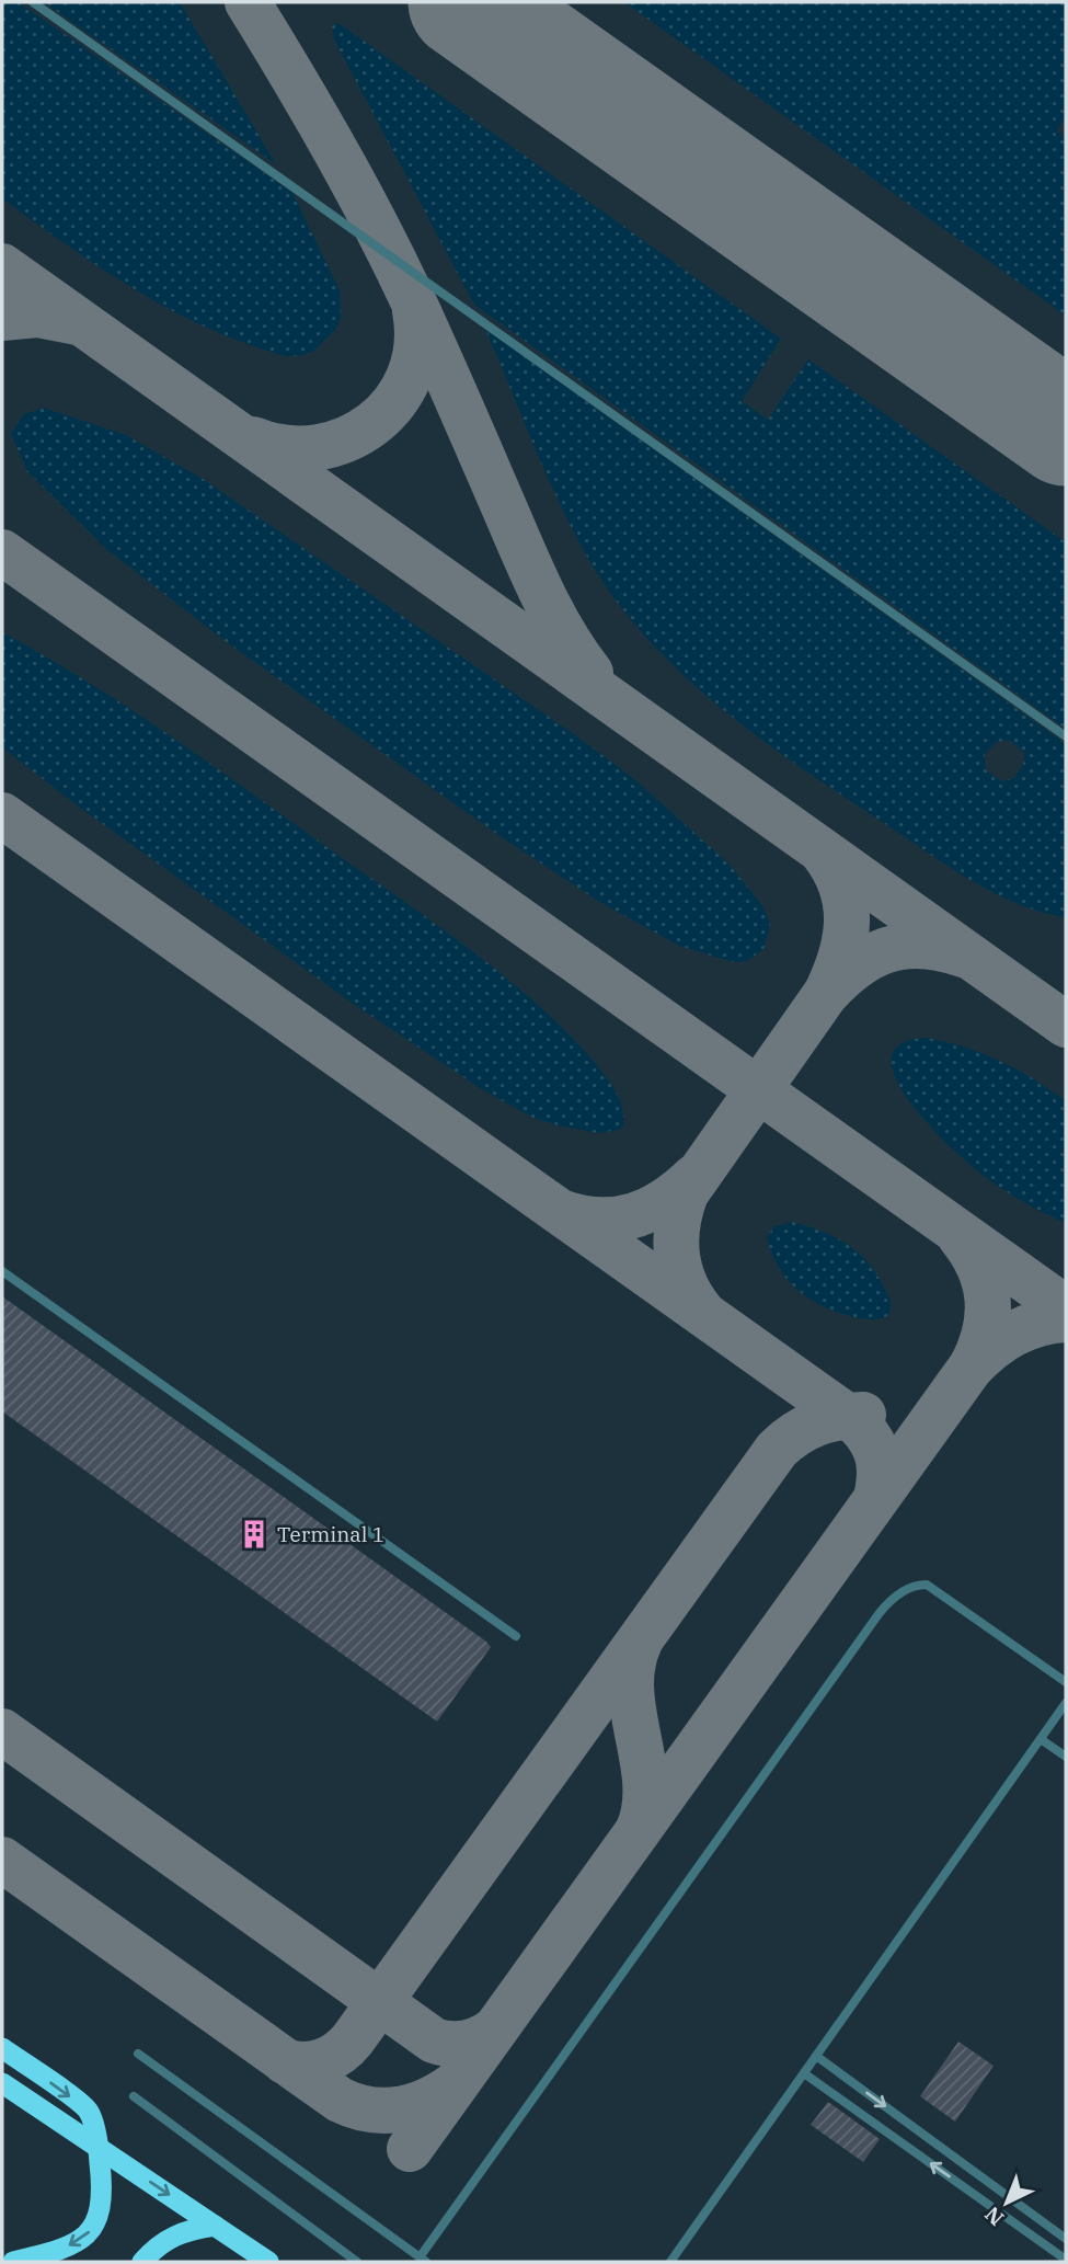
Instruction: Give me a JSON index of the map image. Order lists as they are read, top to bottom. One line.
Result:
{"places":{"building":["Terminal 1"]},"north":"bottom left"}
